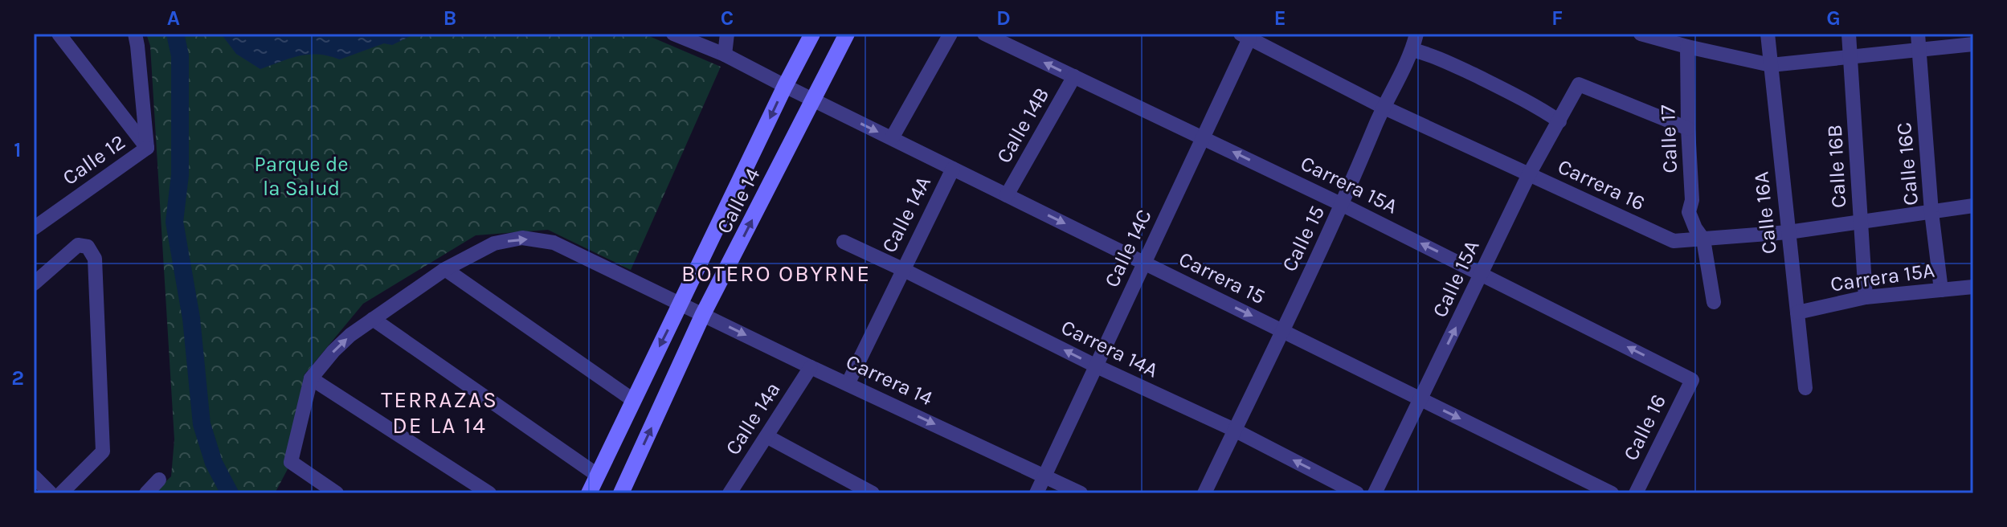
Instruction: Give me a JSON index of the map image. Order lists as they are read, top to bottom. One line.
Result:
{"streets":{"main road":["Calle 14"],"street":["Calle 14B","Calle 17","Calle 12","Calle 16C","Calle 16B","Carrera 15A","Carrera 16","Calle 16A","Calle 14A","Calle 15","Calle 14C","Carrera 15","Calle 15A","Carrera 14A","Carrera 14","Calle 14a","Calle 16"]},"crossings":[["Calle 14B","Carrera 15A"],["Calle 14B","Carrera 15"],["Calle 17","Carrera 16"],["Calle 17","Calle 15A"],["Calle 16C","Carrera 15A"],["Calle 16C","Carrera 16"],["Calle 16B","Carrera 15A"],["Calle 16B","Carrera 16"],["Carrera 15A","Calle 16A"],["Carrera 15A","Calle 15"],["Carrera 15A","Calle 14C"],["Carrera 15A","Calle 15A"],["Carrera 15A","Calle 16"],["Carrera 16","Calle 16A"],["Carrera 16","Calle 15"],["Carrera 16","Calle 14C"],["Carrera 16","Calle 15A"],["Calle 14","Carrera 15"],["Calle 14","Carrera 14"],["Calle 14A","Carrera 15"],["Calle 14A","Carrera 14A"],["Calle 14A","Carrera 14"],["Calle 15","Carrera 15"],["Calle 15","Carrera 14A"],["Calle 14C","Carrera 15"],["Calle 14C","Carrera 14A"],["Calle 14C","Carrera 14"],["Carrera 15","Calle 15A"],["Carrera 14","Calle 14a"]],"one_way":["Carrera 15A","Carrera 15","Carrera 14A"],"districts":["BOTERO OBYRNE","TERRAZAS DE LA 14"],"parks":["Parque de la Salud"],"grid":{"columns":["A","B","C","D","E","F","G"],"rows":["1","2"]}}
